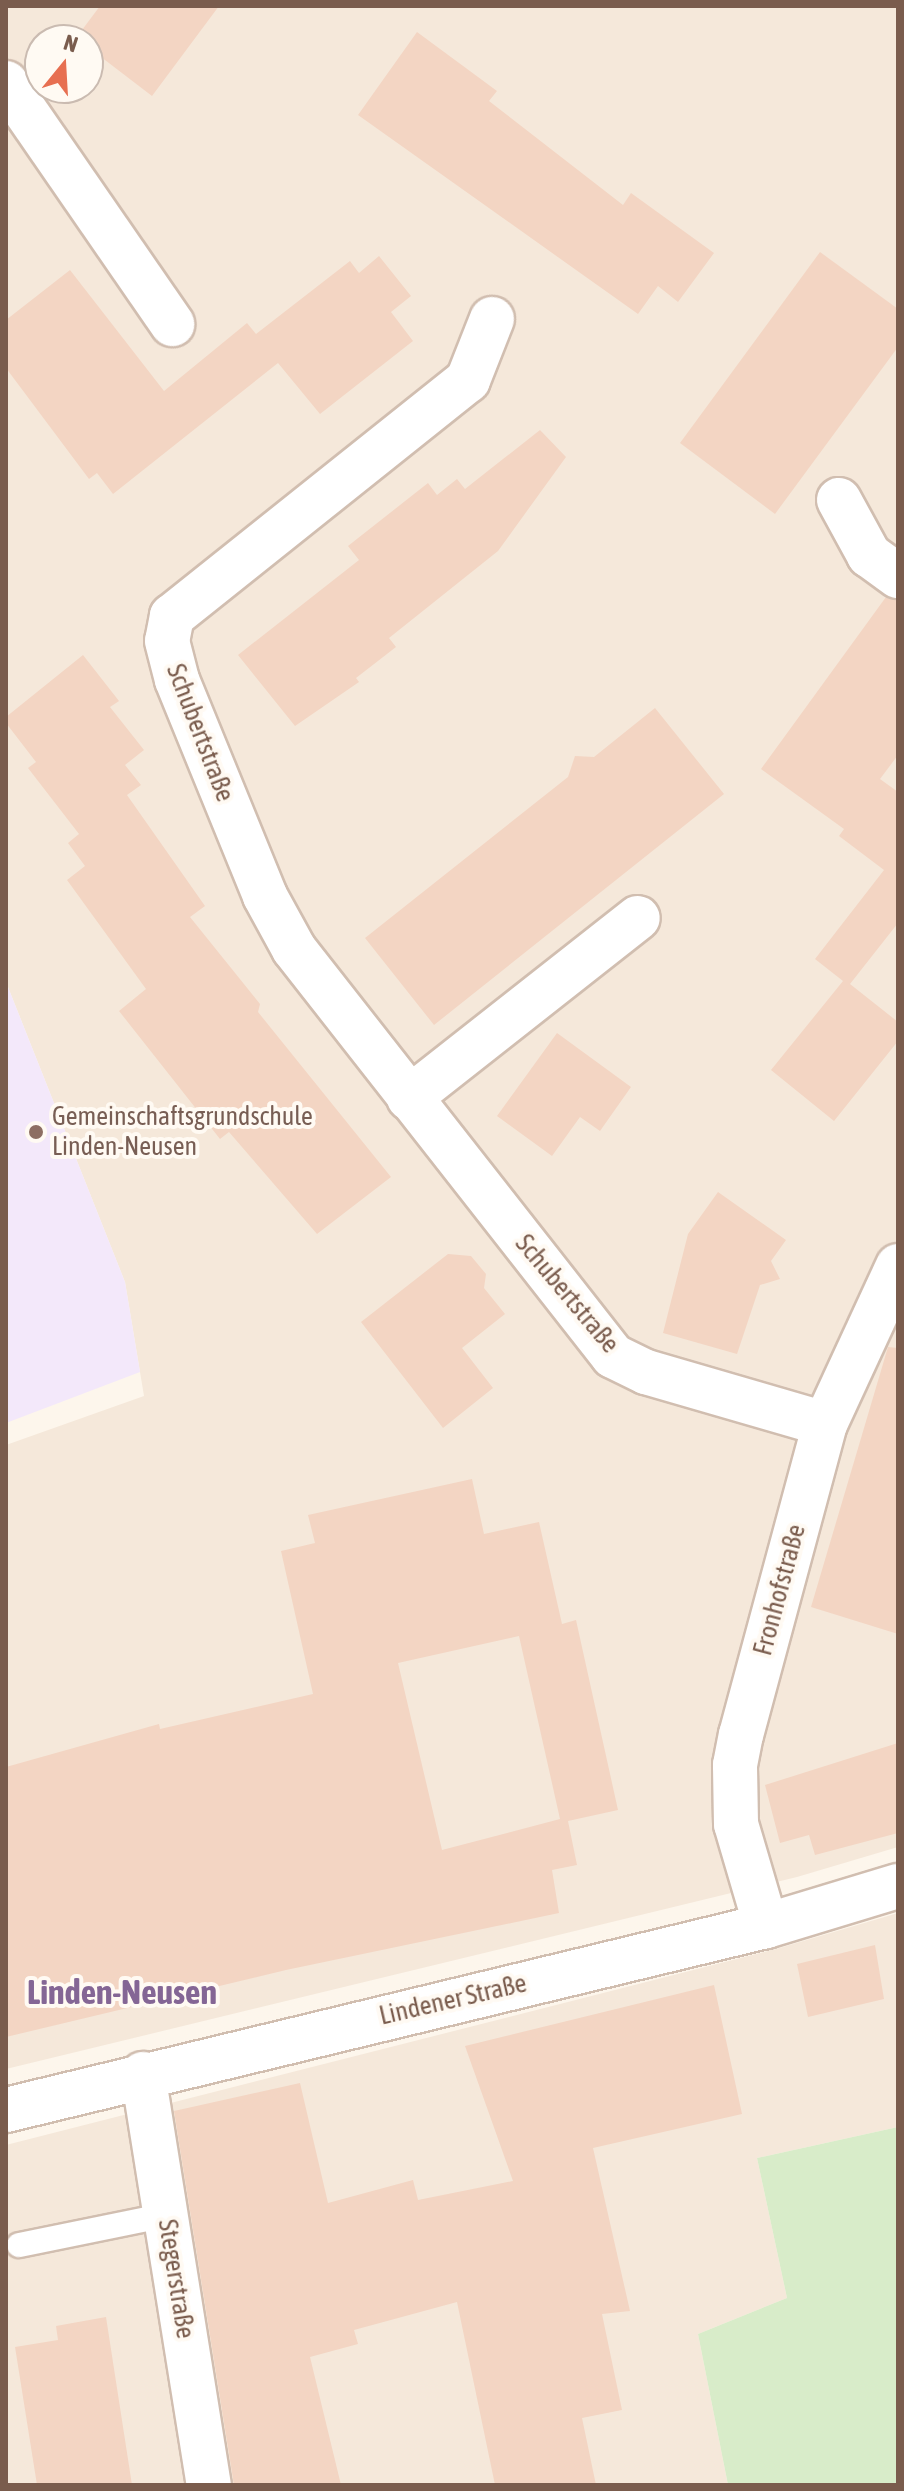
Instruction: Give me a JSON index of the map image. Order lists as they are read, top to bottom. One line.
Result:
{"streets":{"street":["Schubertstraße","Fronhofstraße","Lindener Straße","Stegerstraße"]},"crossings":[["Schubertstraße","Fronhofstraße"],["Fronhofstraße","Lindener Straße"],["Lindener Straße","Stegerstraße"]],"districts":["Linden-Neusen"],"places":["Gemeinschaftsgrundschule Linden-Neusen"],"north":"top"}
